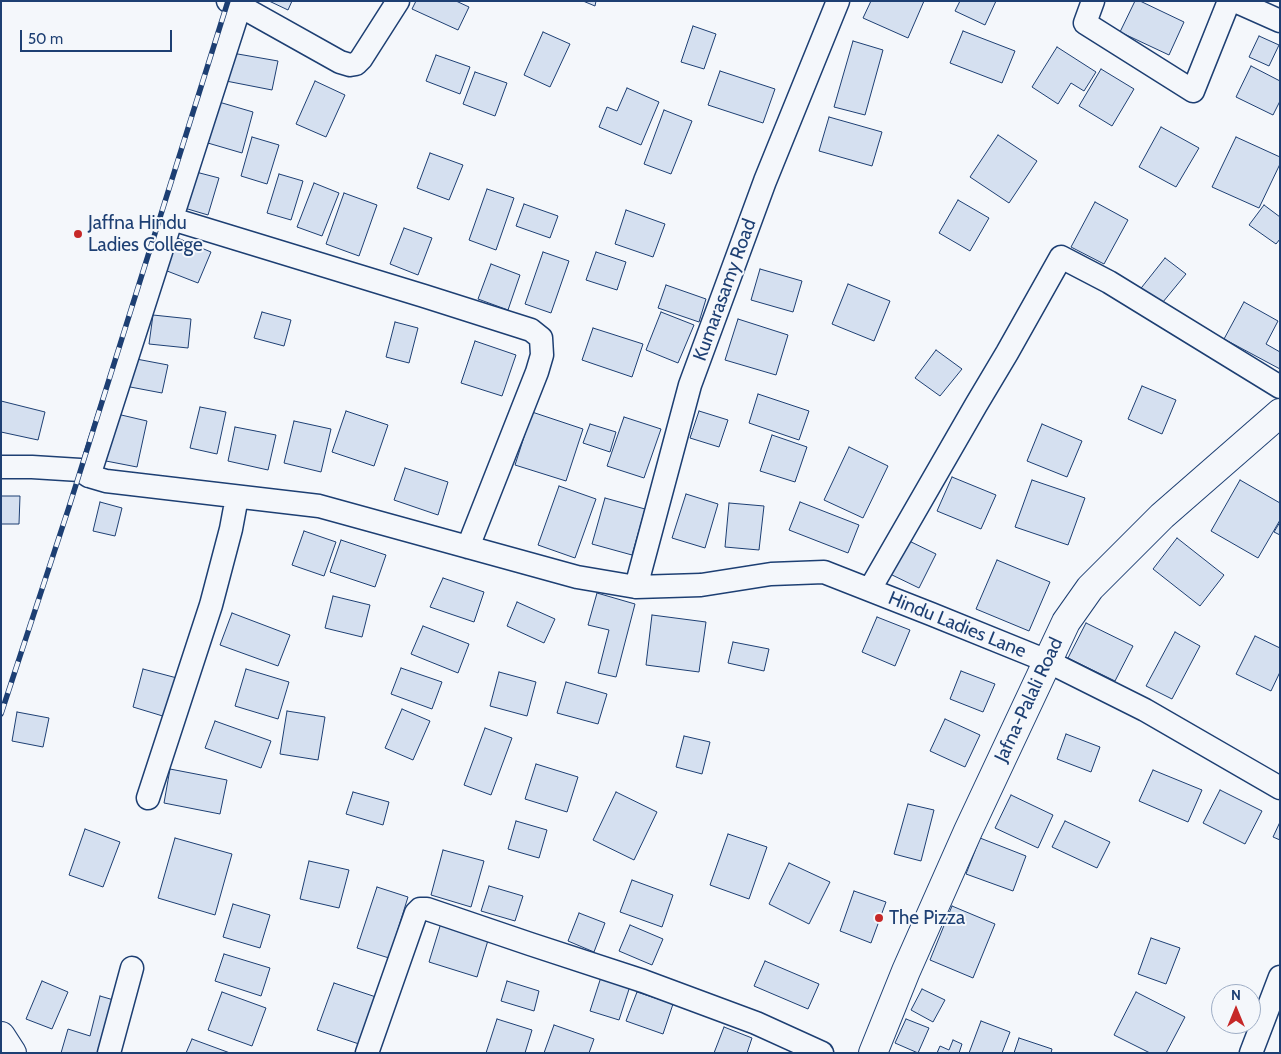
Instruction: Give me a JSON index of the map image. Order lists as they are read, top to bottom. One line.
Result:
{"streets":{"main road":["Jafna-Palali Road"],"street":["Kumarasamy Road","Hindu Ladies Lane"]},"crossings":[["Kumarasamy Road","Hindu Ladies Lane"],["Hindu Ladies Lane","Jafna-Palali Road"]],"places":["Jaffna Hindu Ladies College","The Pizza"],"scale_bar":"50 m","north":"top"}
